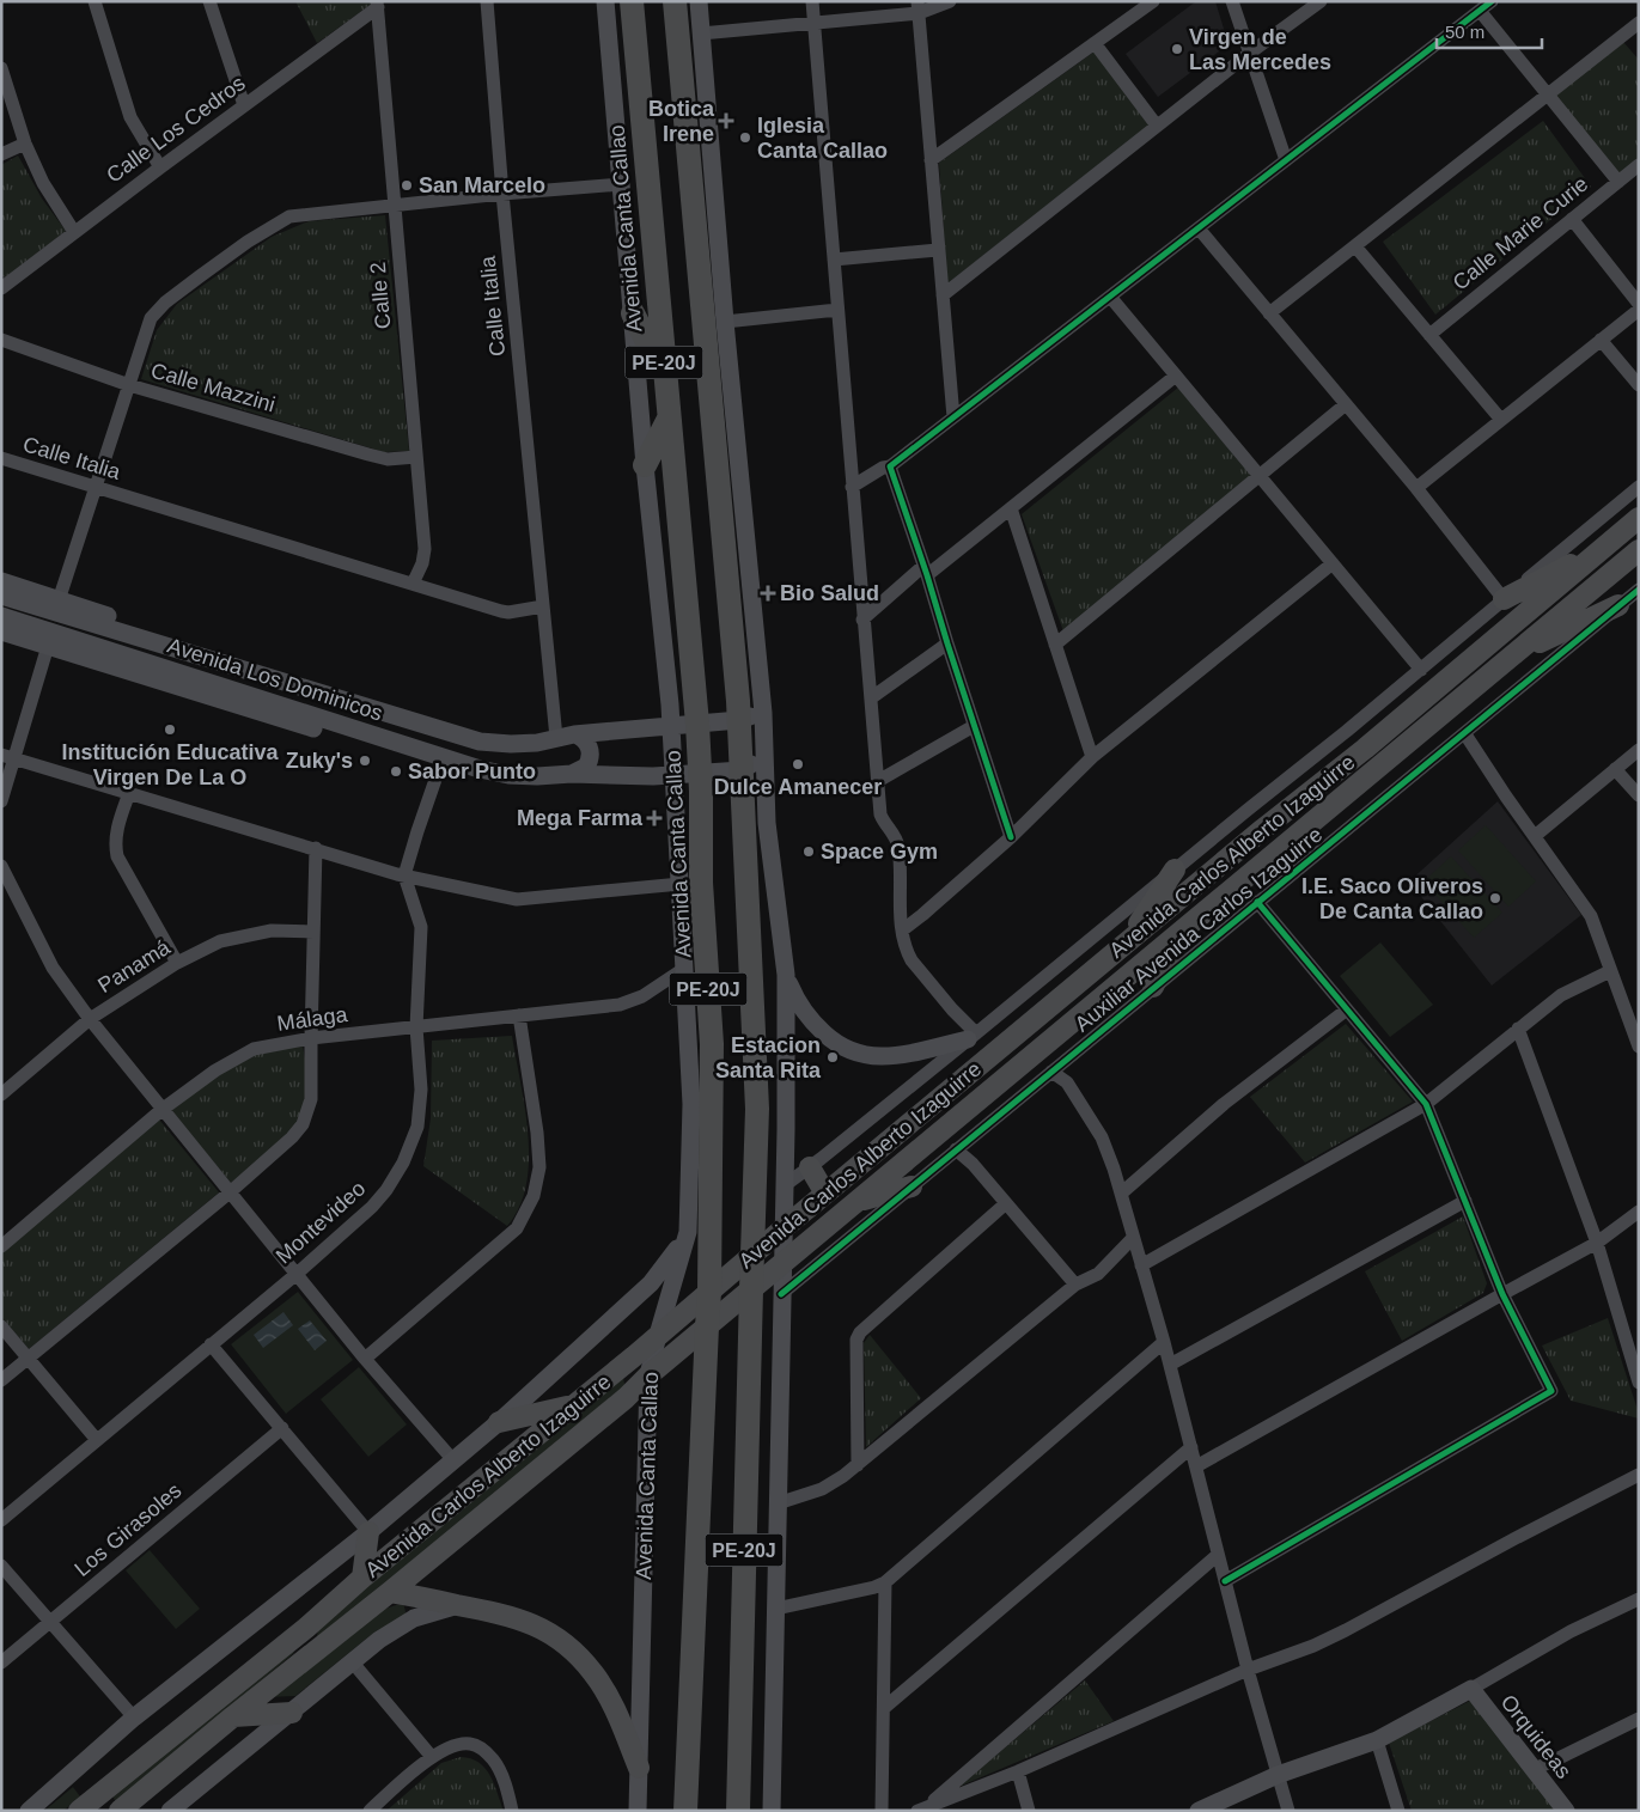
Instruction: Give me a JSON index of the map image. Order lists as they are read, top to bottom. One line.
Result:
{"streets":{"highway":["Avenida Canta Callao","PE-20J"],"main road":["Avenida Los Dominicos","Avenida Carlos Alberto Izaguirre","Orquideas"],"street":["Calle Los Cedros","Calle Marie Curie","Calle 2","Calle Italia","Calle Mazzini","Auxiliar Avenida Carlos Izaguirre","Panamá","Málaga","Montevideo","Los Girasoles"]},"crossings":[["Calle Los Cedros","Calle 2"],["Avenida Canta Callao","Avenida Los Dominicos"],["Avenida Canta Callao","Avenida Carlos Alberto Izaguirre"],["Avenida Canta Callao","Málaga"],["Calle 2","Calle Italia"],["Calle 2","Calle Mazzini"],["Calle Italia","Avenida Los Dominicos"],["PE-20J","Avenida Los Dominicos"],["PE-20J","Avenida Carlos Alberto Izaguirre"],["Málaga","Montevideo"]],"places":{"other":["Virgen de Las Mercedes","Iglesia Canta Callao","San Marcelo","Institución Educativa Virgen De La O","Zuky's","Dulce Amanecer","Sabor Punto","Space Gym","I.E. Saco Oliveros De Canta Callao","Estacion Santa Rita"],"health":["Botica Irene","Bio Salud","Mega Farma"]},"scale_bar":"50 m"}
